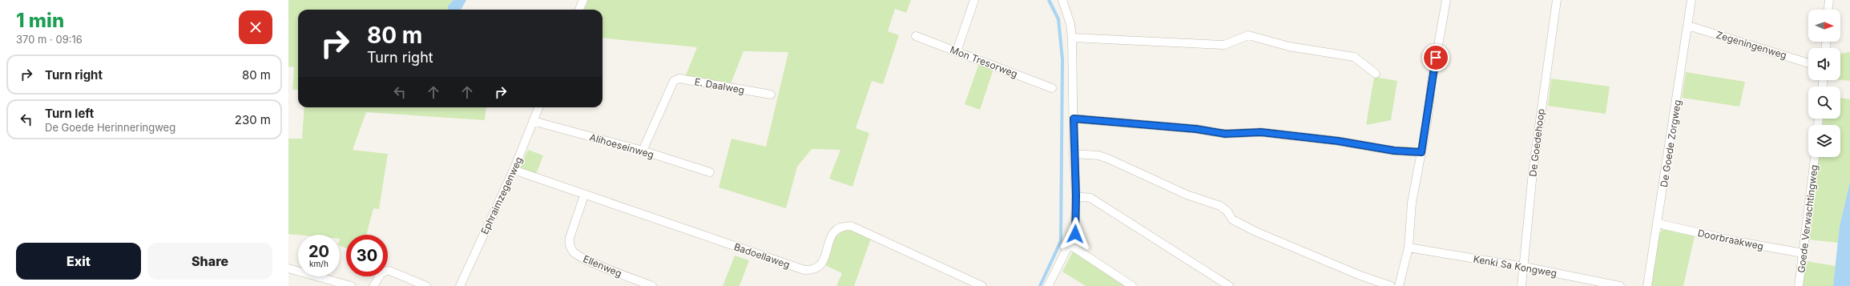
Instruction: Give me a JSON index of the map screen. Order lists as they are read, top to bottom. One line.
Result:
{"streets":{"street":["Zegeningenweg","Mon Tresorweg","E. Daalweg","De Goedehoop","De Goede Zorgweg","Alihoeseinweg","Ephraimzegenweg","Goede Verwachtingweg","Doorbraakweg","Badoellaweg","Ellenweg","Kenki Sa Kongweg"]},"crossings":[["Zegeningenweg","De Goede Zorgweg"],["E. Daalweg","Alihoeseinweg"],["De Goedehoop","Kenki Sa Kongweg"],["De Goede Zorgweg","Doorbraakweg"],["Alihoeseinweg","Ephraimzegenweg"],["Ephraimzegenweg","Badoellaweg"],["Goede Verwachtingweg","Doorbraakweg"],["Badoellaweg","Ellenweg"]],"north":"right","page":{"heading":["1 min","370 m · 09:16"],"turn":["80 m","Turn right"],"list":[{"name":"Turn right","value":"80 m"},{"name":"Turn left","note":"De Goede Herinneringweg","value":"230 m"}],"speed":"20 km/h","limit":"30","buttons":["Exit","Share"]}}
